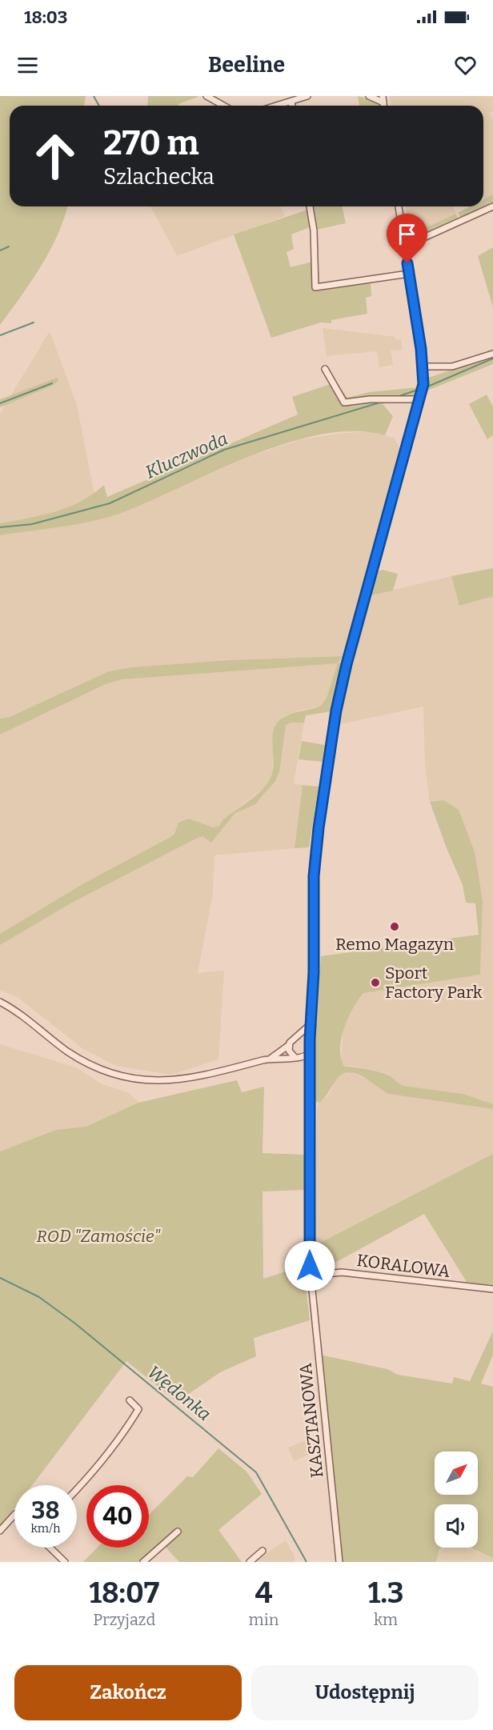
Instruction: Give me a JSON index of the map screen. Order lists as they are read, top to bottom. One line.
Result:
{"streets":{"street":["KORALOWA","KASZTANOWA"]},"crossings":[["KORALOWA","KASZTANOWA"]],"water":["Kluczwoda","Wędonka"],"parks":["ROD \"Zamoście\""],"places":["Remo Magazyn","Sport Factory Park"],"north":"top right","page":{"status":"18:03","header":"Beeline","turn":["270 m","Szlachecka"],"speed":"38 km/h","limit":"40","eta":["18:07","Przyjazd","4","min","1.3","km"],"buttons":["Zakończ","Udostępnij"]}}
